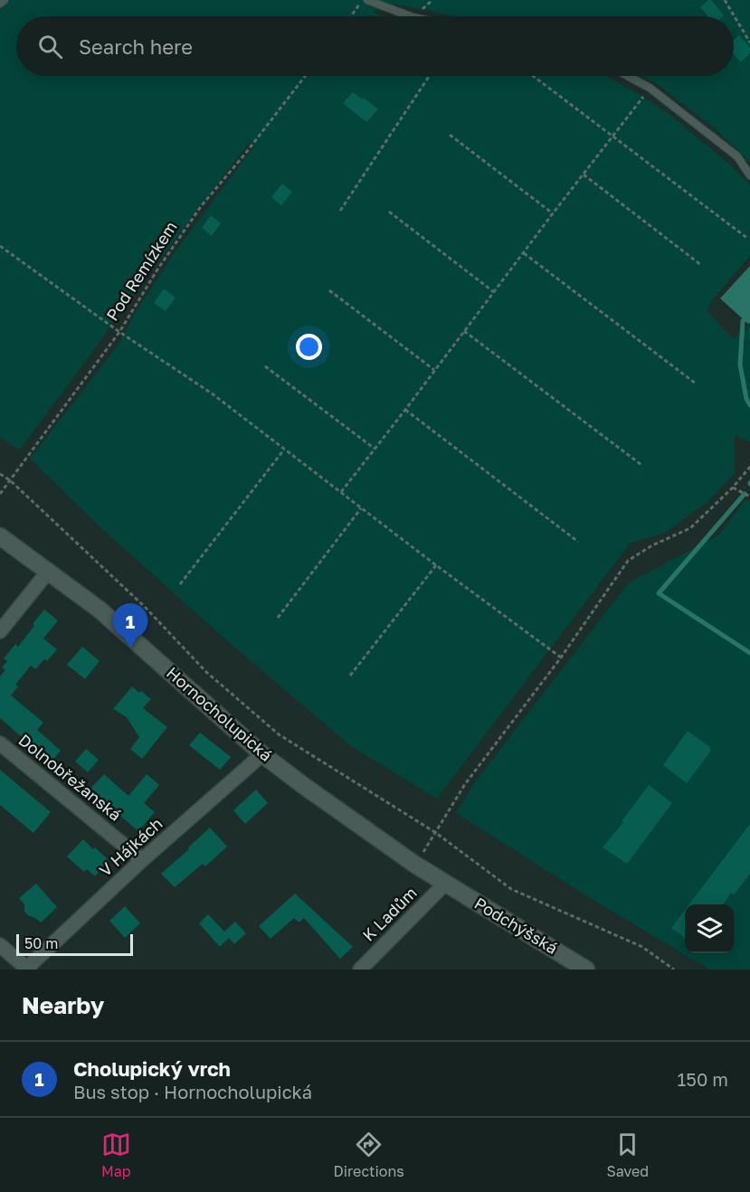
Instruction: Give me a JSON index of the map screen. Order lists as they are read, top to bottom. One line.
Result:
{"streets":{"street":["Hornocholupická","Dolnobřežanská","V Hájkách","K Ladům","Podchýšská"],"path":["Pod Remízkem"]},"crossings":[["Hornocholupická","V Hájkách"],["Hornocholupická","K Ladům"],["Hornocholupická","Podchýšská"],["Dolnobřežanská","V Hájkách"],["K Ladům","Podchýšská"]],"scale_bar":"50 m","page":{"search":"Search here","pins":"1","scale":"50 m","heading":"Nearby","list":[{"mark":"1","name":"Cholupický vrch","note":"Bus stop · Hornocholupická","value":"150 m"}],"nav":["Map","Directions","Saved"]}}
